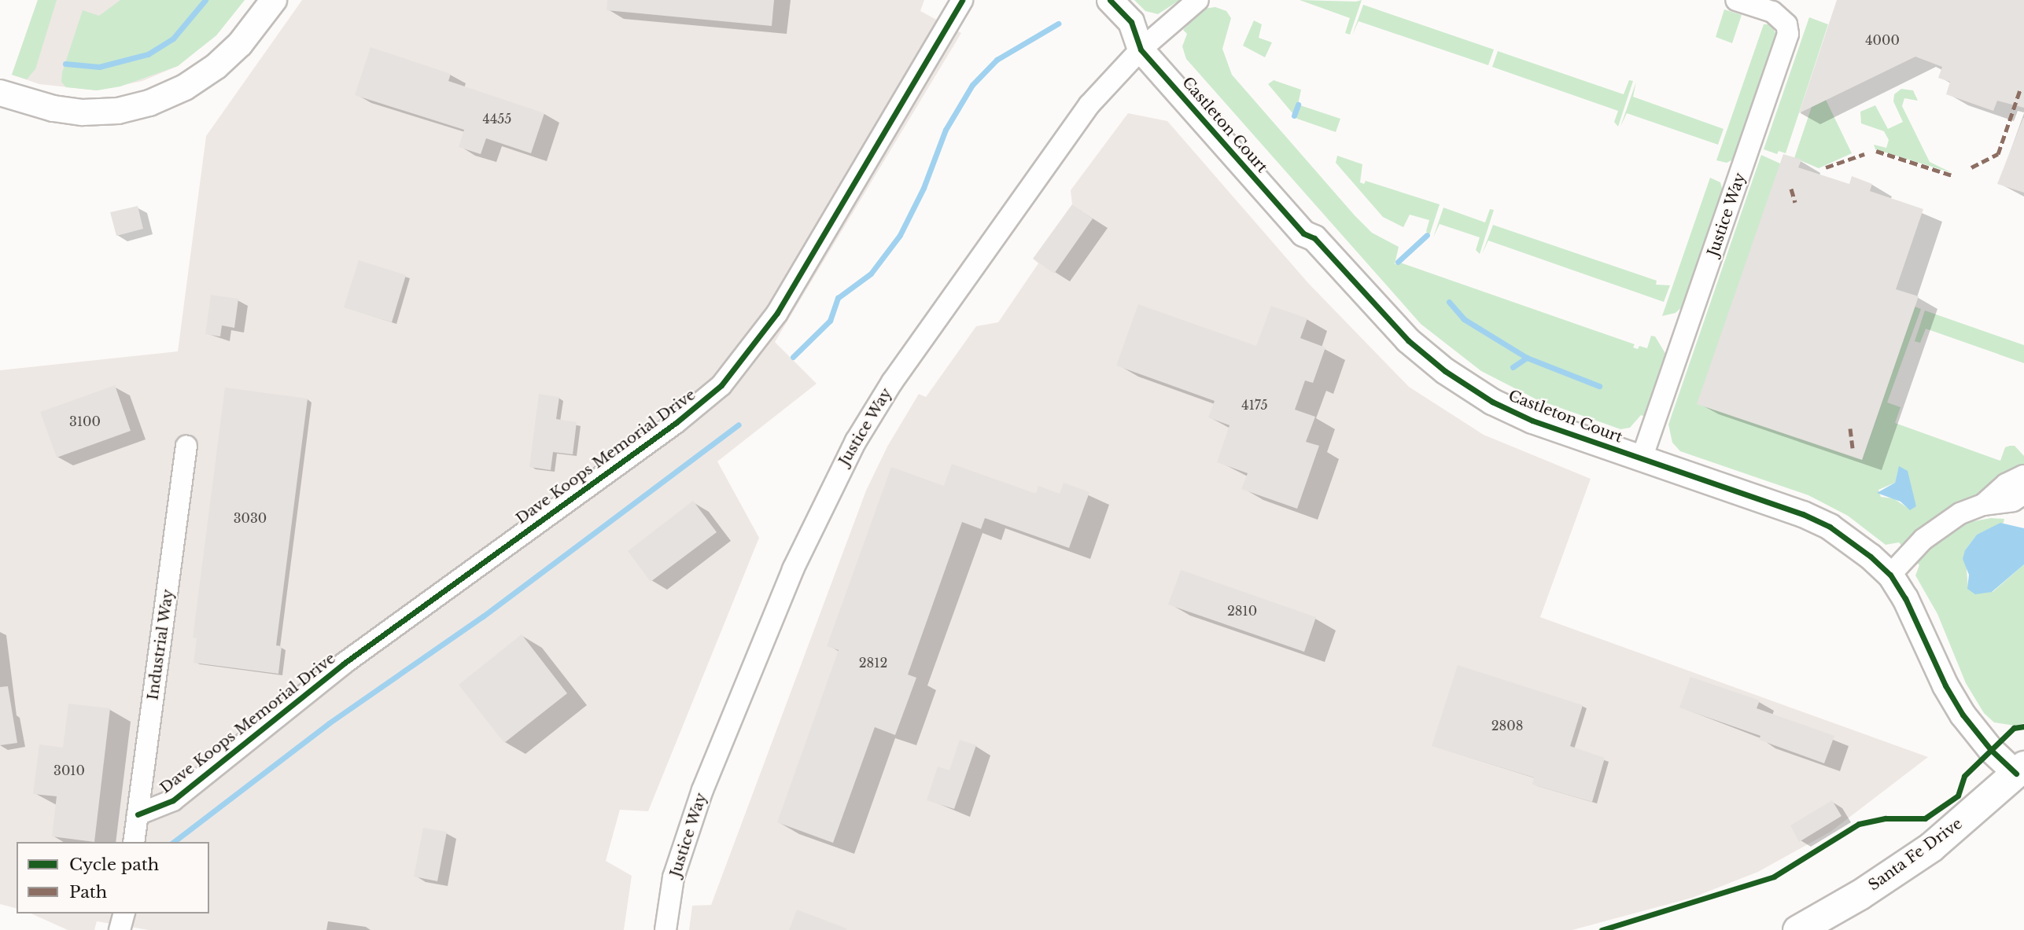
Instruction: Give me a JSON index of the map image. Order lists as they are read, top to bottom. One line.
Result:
{"streets":{"main road":["Santa Fe Drive"],"street":["Castleton Court","Justice Way","Dave Koops Memorial Drive","Industrial Way"]},"crossings":[["Castleton Court","Justice Way"],["Castleton Court","Santa Fe Drive"],["Dave Koops Memorial Drive","Industrial Way"]],"house_numbers":["4000","4455","4175","3100","3030","2810","2812","2808","3010"],"legend":["Cycle path","Path"]}
